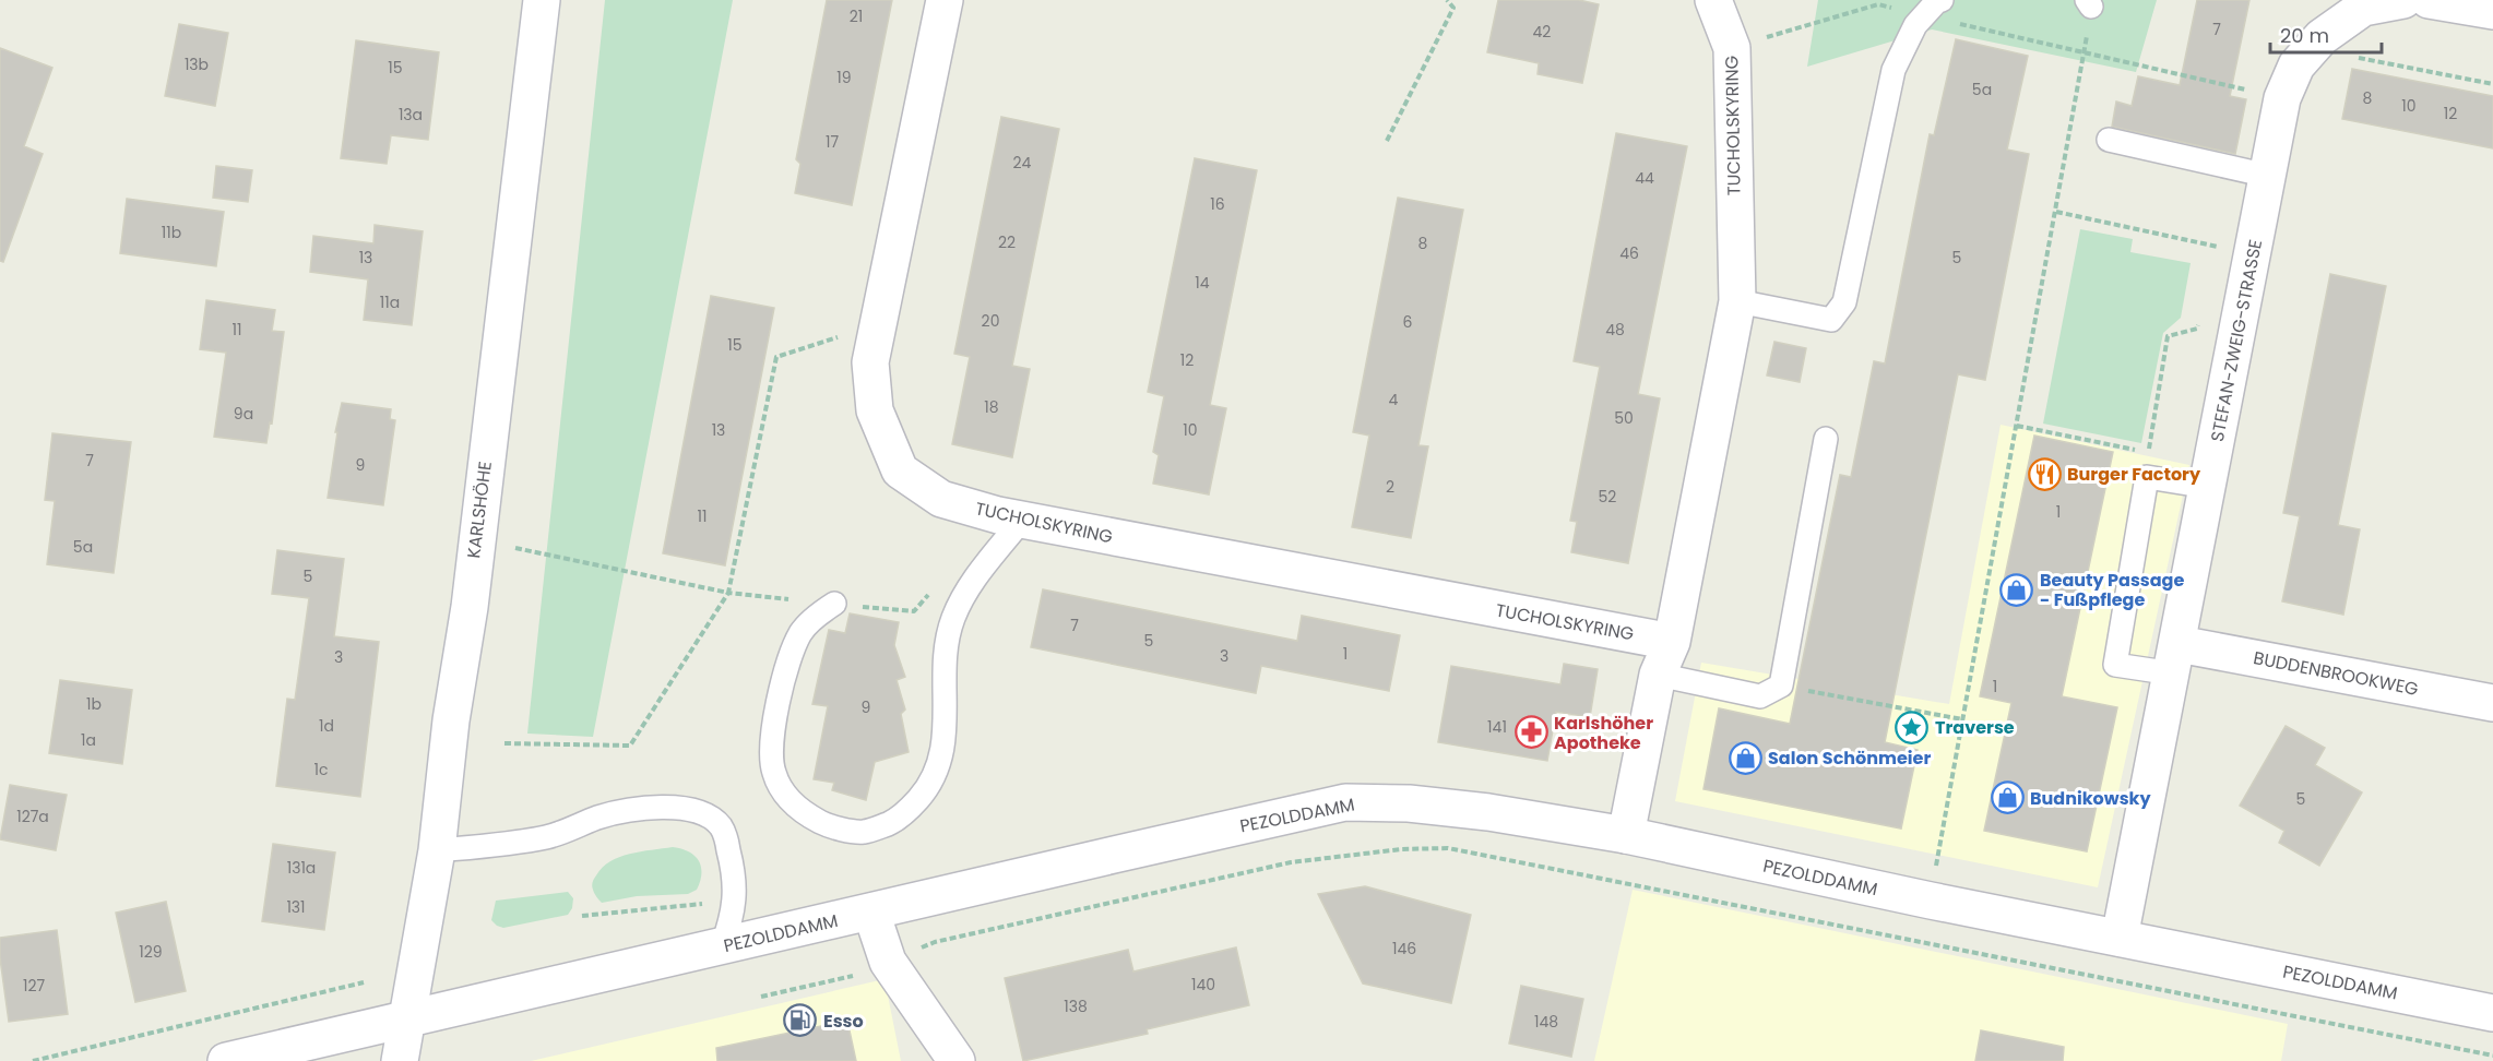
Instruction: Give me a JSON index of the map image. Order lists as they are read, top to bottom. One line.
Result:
{"streets":{"street":["TUCHOLSKYRING","STEFAN-ZWEIG-STRASSE","KARLSHÖHE","BUDDENBROOKWEG","PEZOLDDAMM"]},"crossings":[["TUCHOLSKYRING","PEZOLDDAMM"],["STEFAN-ZWEIG-STRASSE","BUDDENBROOKWEG"],["STEFAN-ZWEIG-STRASSE","PEZOLDDAMM"],["KARLSHÖHE","PEZOLDDAMM"]],"places":{"restaurant":["Burger Factory"],"shop":["Beauty Passage - Fußpflege","Salon Schönmeier","Budnikowsky"],"place":["Traverse"],"pharmacy":["Karlshöher Apotheke"],"fuel station":["Esso"]},"house_numbers":["21","7","42","13b","15","19","5a","8","10","12","13a","17","24","44","16","11b","22","8","46","13","5","14","11a","20","6","11","48","15","12","4","18","9a","50","13","10","7","9","2","52","1","11","5a","5","7","5","1","3","3","1","1b","9","1d","141","1a","1c","5","127a","131a","131","146","129","140","127","138","148"],"scale_bar":"20 m"}
